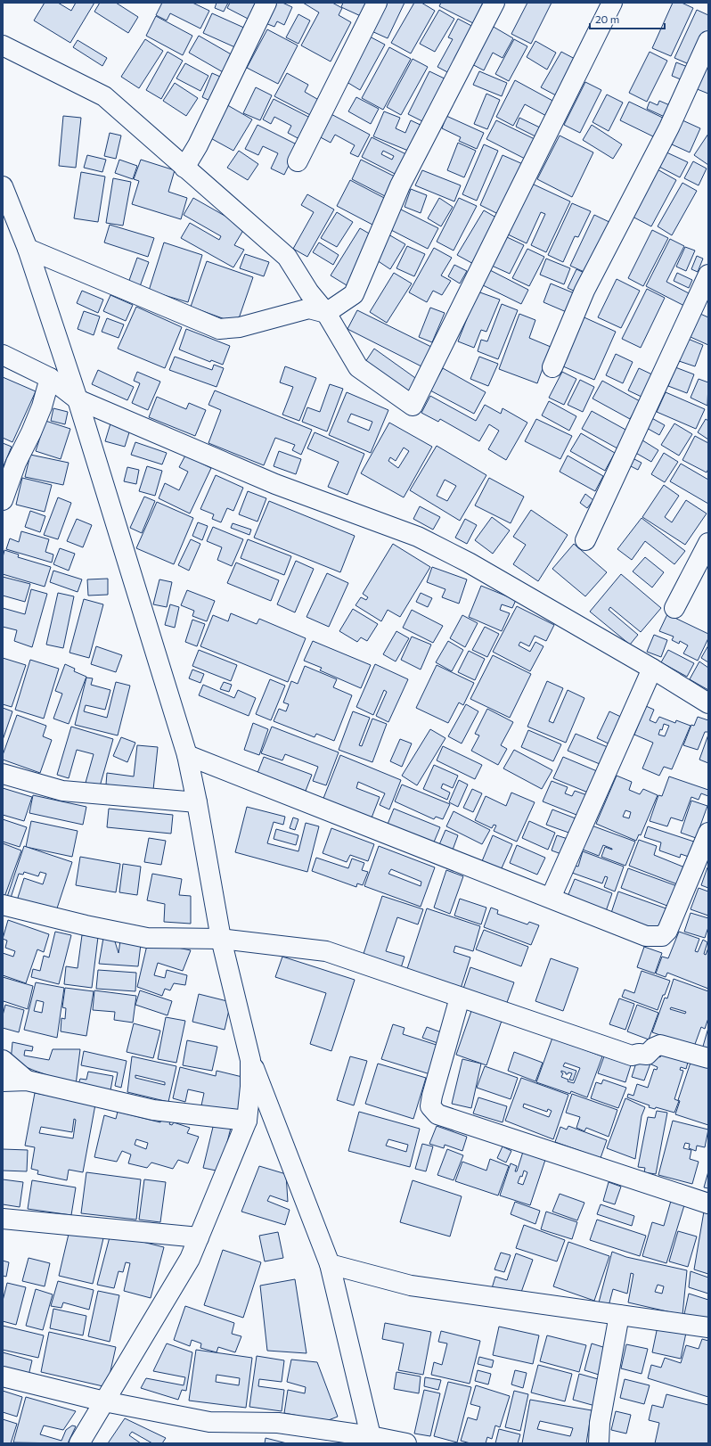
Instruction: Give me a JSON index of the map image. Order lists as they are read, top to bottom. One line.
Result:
{"scale_bar":"20 m"}
